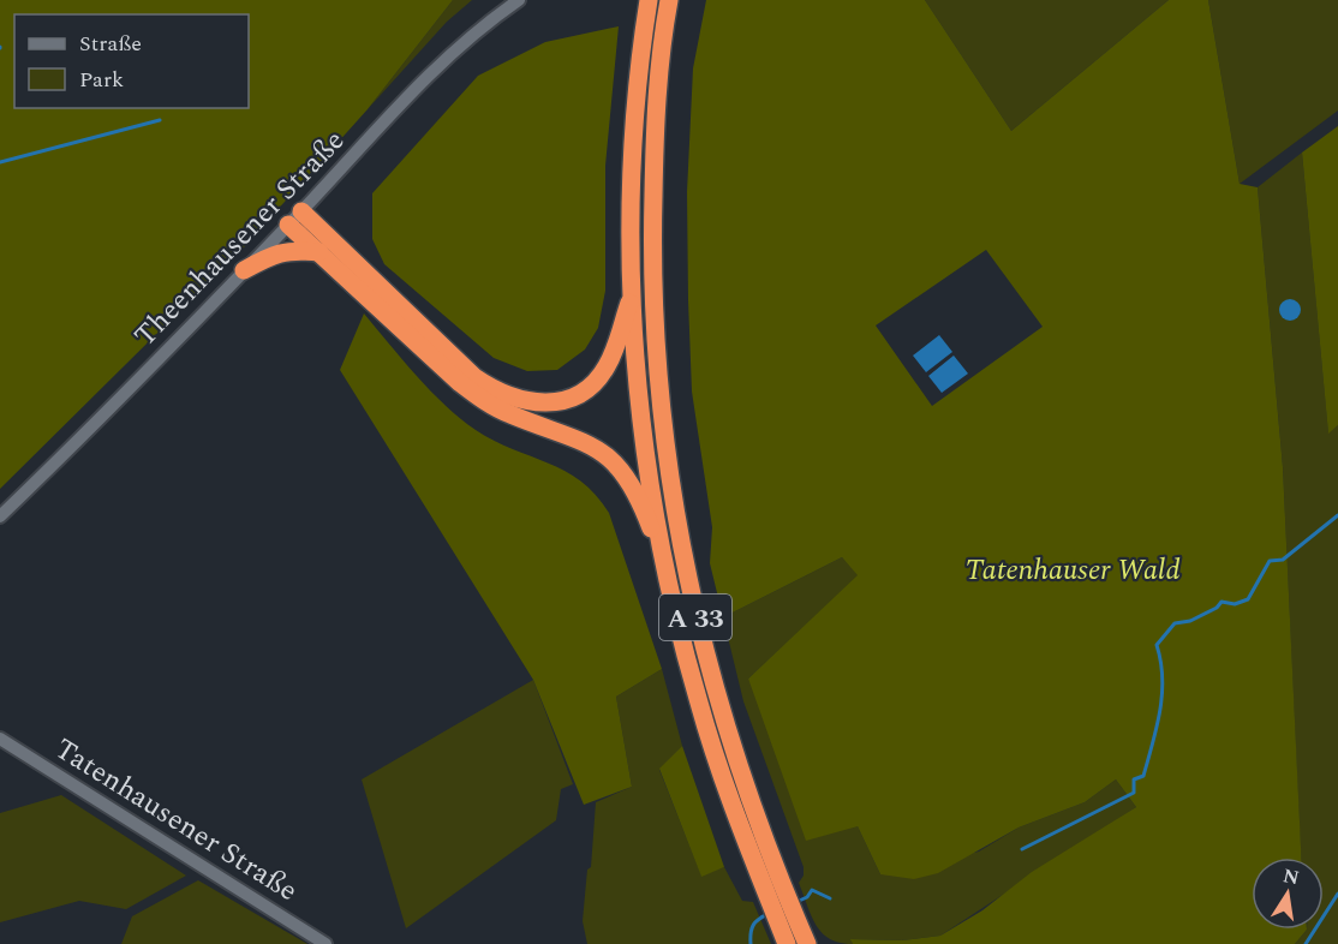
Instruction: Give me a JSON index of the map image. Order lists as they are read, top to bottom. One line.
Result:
{"streets":{"highway":["A 33"],"main road":["Theenhausener Straße","Tatenhausener Straße"]},"parks":["Tatenhauser Wald"],"legend":["Straße","Park"],"north":"top"}
